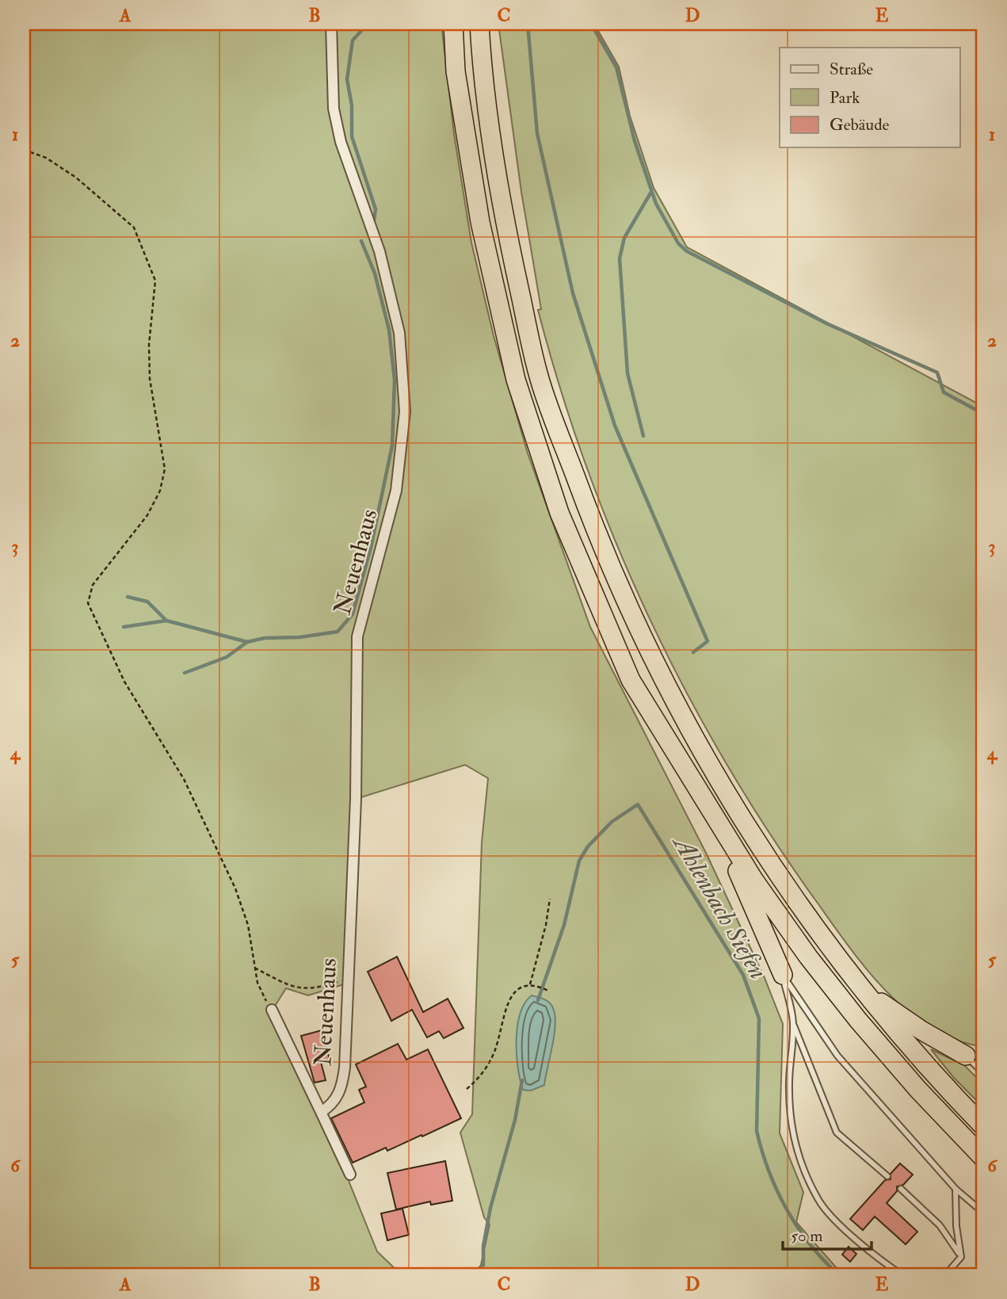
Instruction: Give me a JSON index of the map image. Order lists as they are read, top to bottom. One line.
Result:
{"streets":{"street":["Neuenhaus"]},"water":["Ahlenbach Siefen"],"legend":["Straße","Park","Gebäude"],"scale_bar":"50 m","grid":{"columns":["A","B","C","D","E"],"rows":["1","2","3","4","5","6"]}}
